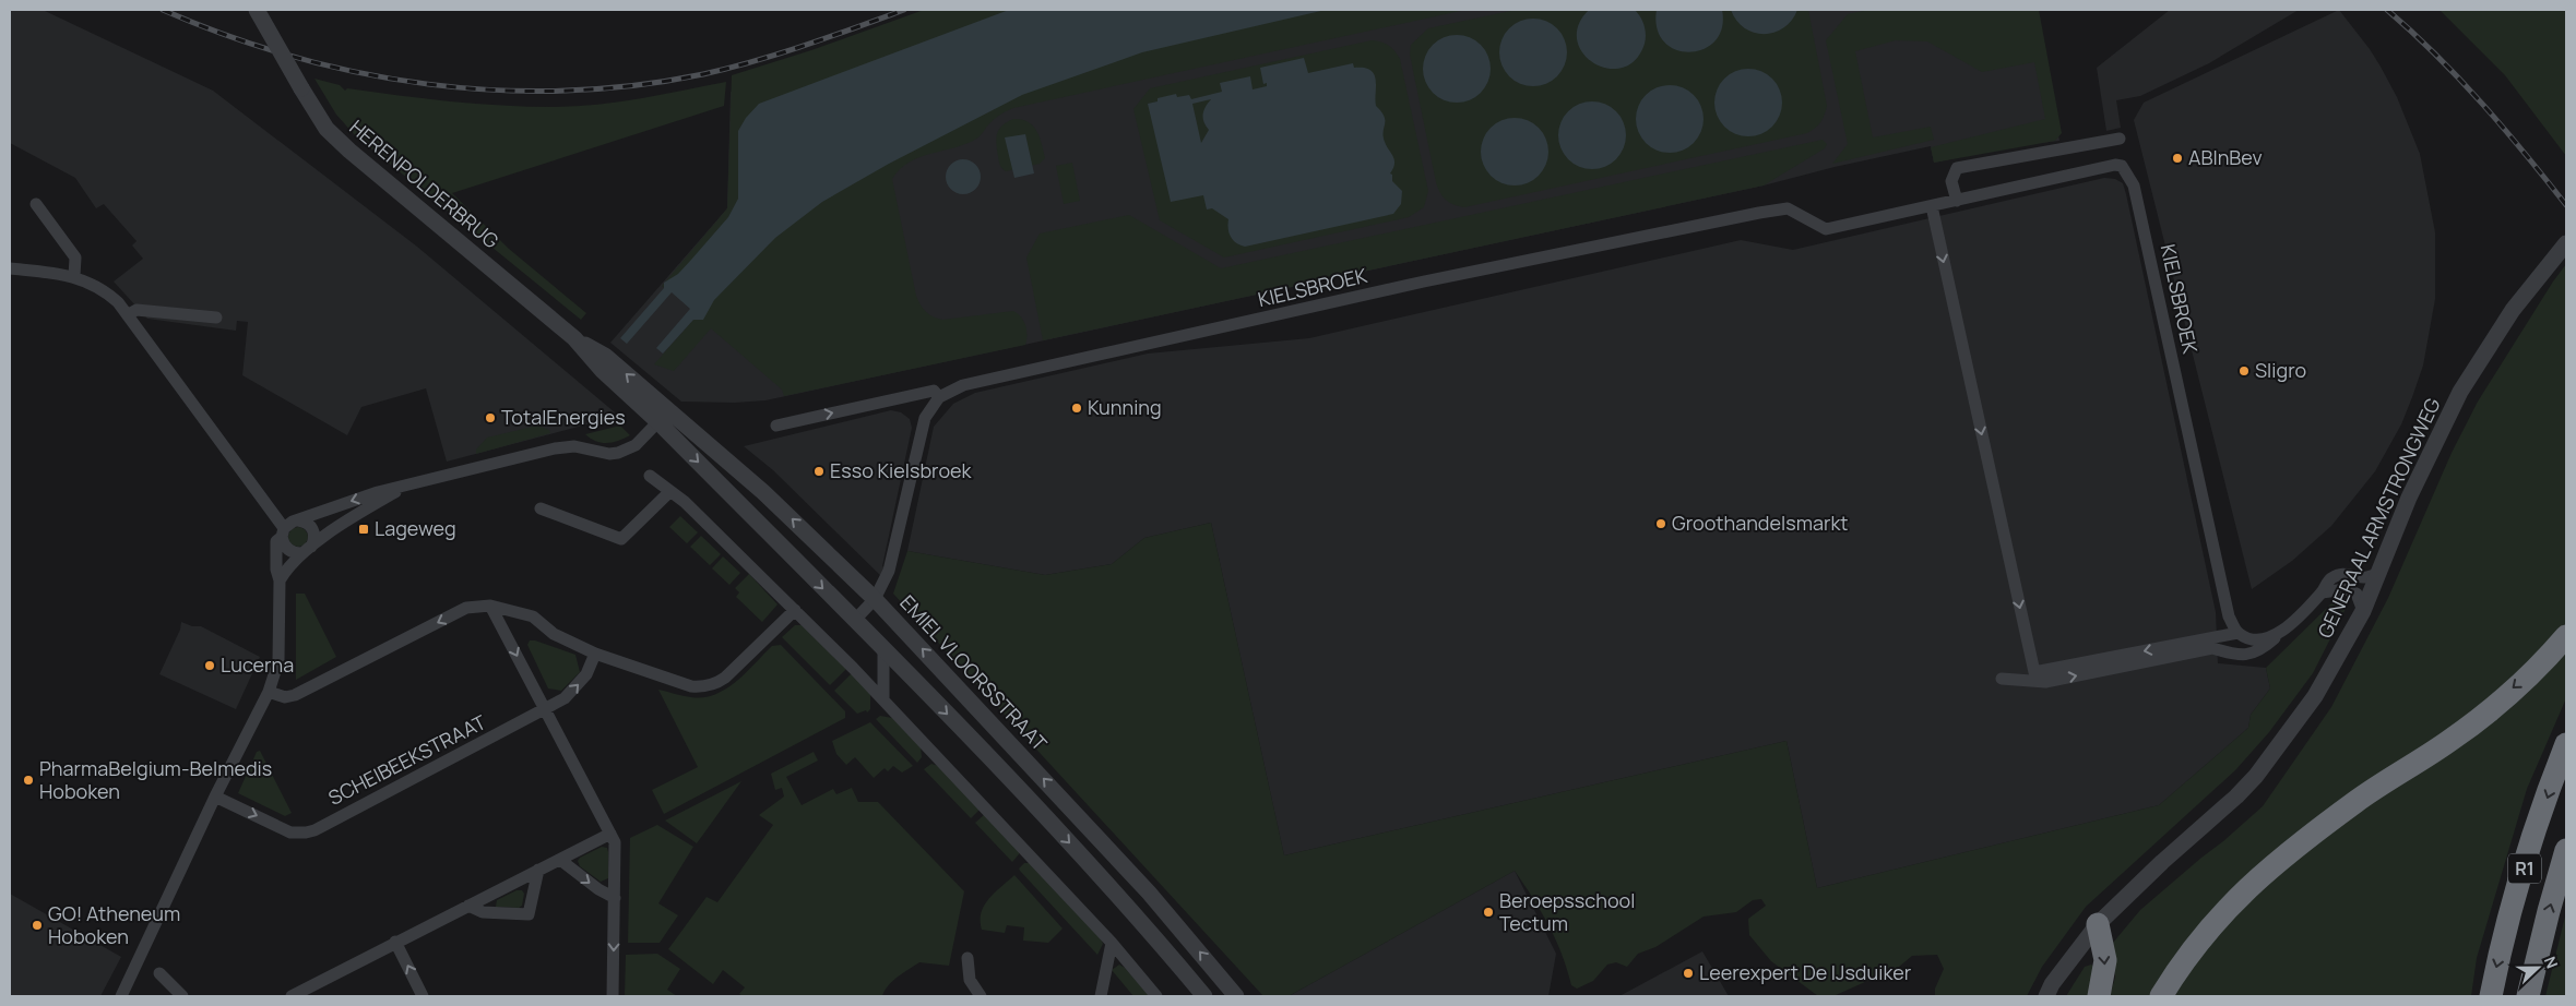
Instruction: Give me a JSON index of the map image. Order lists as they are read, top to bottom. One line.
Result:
{"streets":{"highway":["R1"],"street":["HERENPOLDERBRUG","KIELSBROEK","GENERAAL ARMSTRONGWEG","EMIEL VLOORSSTRAAT","SCHEIBEEKSTRAAT"]},"crossings":[["HERENPOLDERBRUG","EMIEL VLOORSSTRAAT"]],"one_way":["SCHEIBEEKSTRAAT"],"places":{"other":["ABInBev","Sligro","Kunning","TotalEnergies","Esso Kielsbroek","Groothandelsmarkt","Lucerna","PharmaBelgium-Belmedis Hoboken","Beroepsschool Tectum","GO! Atheneum Hoboken","Leerexpert De IJsduiker"],"transit":["Lageweg"]},"north":"right"}
